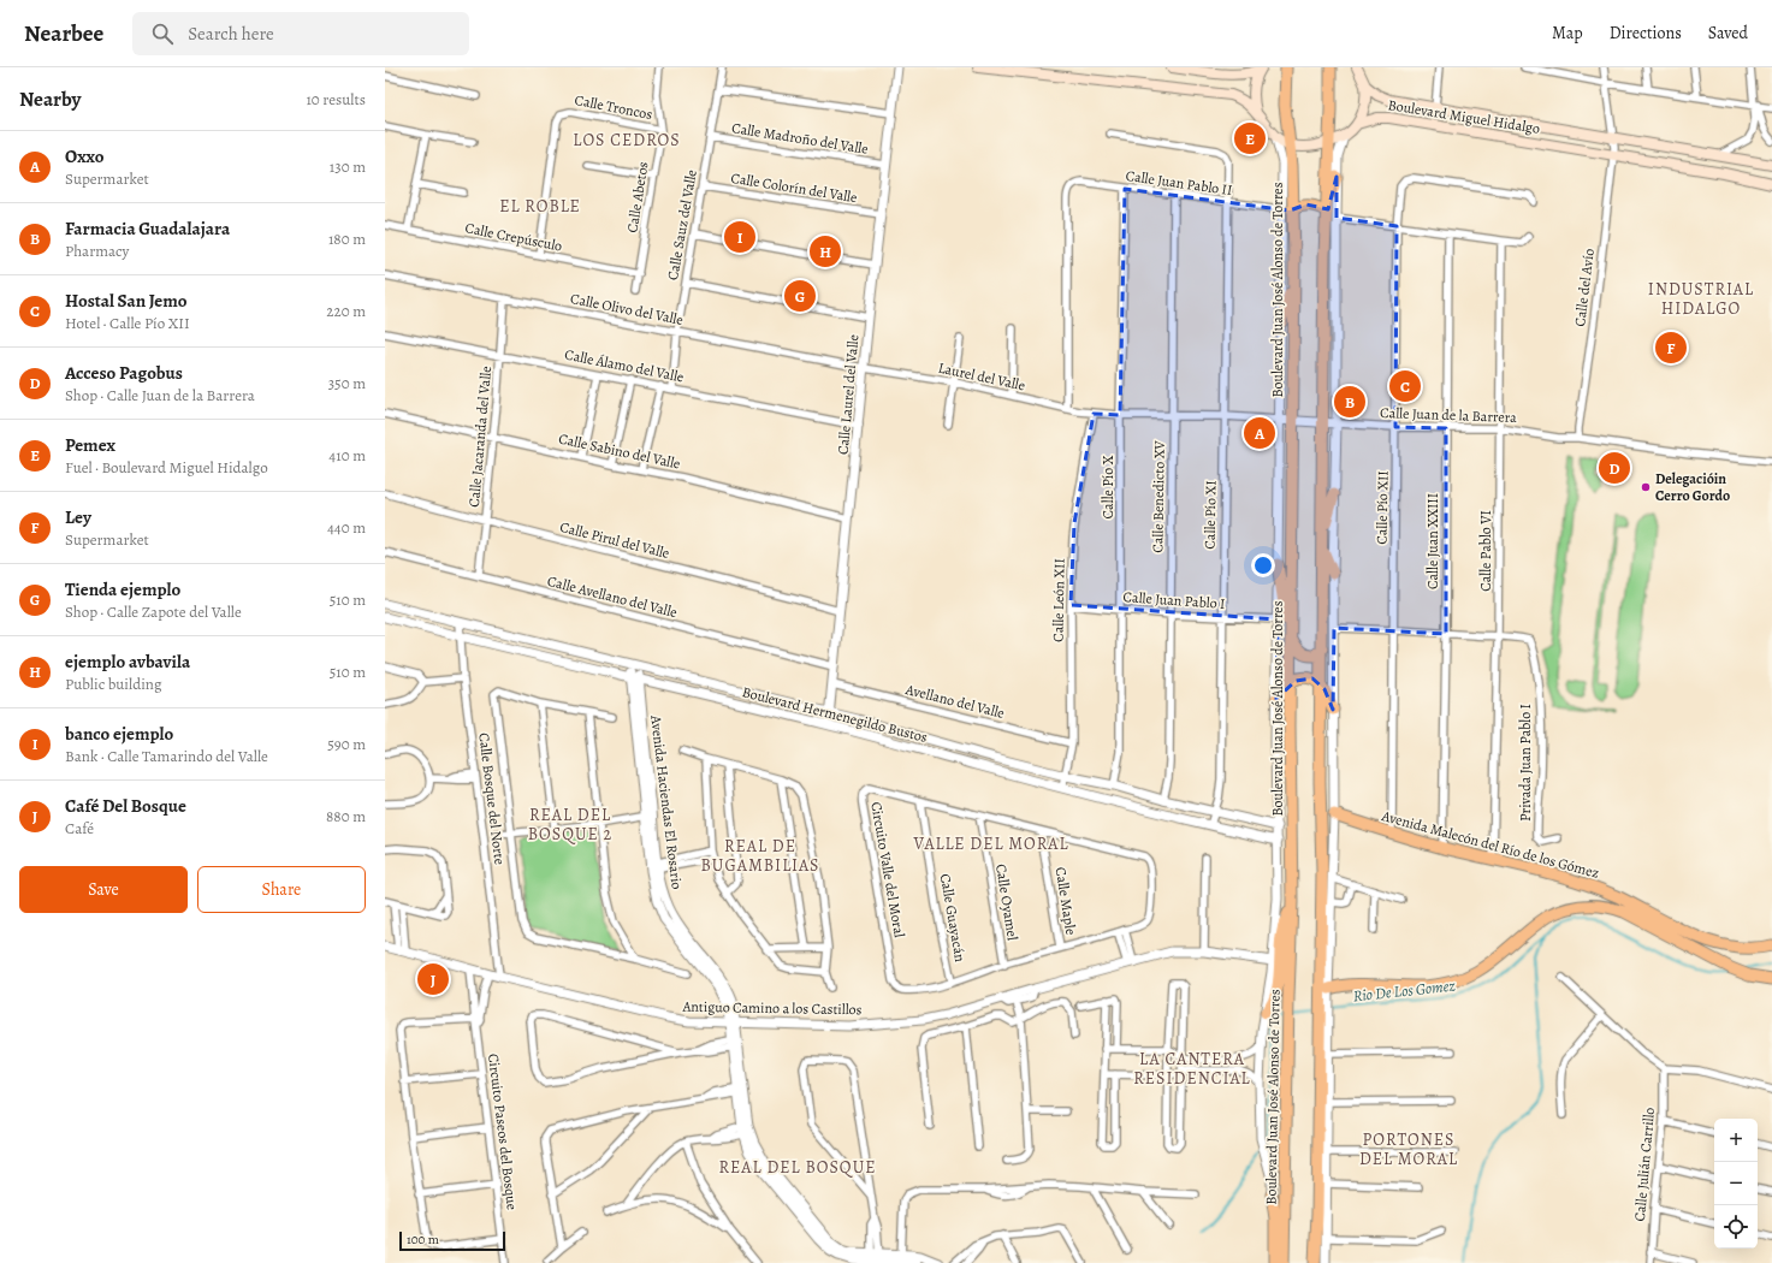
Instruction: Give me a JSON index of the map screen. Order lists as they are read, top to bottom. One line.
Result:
{"streets":{"main road":["Boulevard Miguel Hidalgo","Boulevard Juan José Alonso de Torres","Avenida Malecón del Río de los Gómez"],"street":["Calle Troncos","Calle Madroño del Valle","Calle Juan Pablo II","Calle Colorín del Valle","Calle Abetos","Calle Sauz del Valle","Calle Crepúsculo","Calle del Avío","Calle Olivo del Valle","Calle Álamo del Valle","Laurel del Valle","Calle Laurel del Valle","Calle Juan de la Barrera","Calle Jacaranda del Valle","Calle Sabino del Valle","Calle Pío X","Calle Benedicto XV","Calle Pío XII","Calle Pío XI","Calle Pirul del Valle","Calle Juan XXIII","Calle Pablo VI","Calle Avellano del Valle","Calle León XII","Calle Juan Pablo I","Avellano del Valle","Boulevard Hermenegildo Bustos","Privada Juan Pablo I","Calle Bosque del Norte","Avenida Haciendas El Rosario","Circuito Valle del Moral","Calle Maple","Calle Oyamel","Calle Guayacán","Antiguo Camino a los Castillos","Circuito Paseos del Bosque","Calle Julián Carrillo"]},"crossings":[["Calle Troncos","Calle Abetos"],["Calle Troncos","Calle Crepúsculo"],["Boulevard Miguel Hidalgo","Calle del Avío"],["Calle Madroño del Valle","Calle Sauz del Valle"],["Calle Madroño del Valle","Calle Laurel del Valle"],["Calle Juan Pablo II","Boulevard Juan José Alonso de Torres"],["Calle Juan Pablo II","Laurel del Valle"],["Calle Juan Pablo II","Calle Pío X"],["Calle Juan Pablo II","Calle Benedicto XV"],["Calle Juan Pablo II","Calle Pío XI"],["Calle Colorín del Valle","Calle Sauz del Valle"],["Calle Colorín del Valle","Calle Laurel del Valle"],["Calle Abetos","Calle Crepúsculo"],["Calle Sauz del Valle","Calle Olivo del Valle"],["Calle Sauz del Valle","Calle Álamo del Valle"],["Calle del Avío","Calle Juan de la Barrera"],["Boulevard Juan José Alonso de Torres","Calle Juan de la Barrera"],["Boulevard Juan José Alonso de Torres","Calle Juan Pablo I"],["Boulevard Juan José Alonso de Torres","Boulevard Hermenegildo Bustos"],["Boulevard Juan José Alonso de Torres","Antiguo Camino a los Castillos"],["Calle Olivo del Valle","Laurel del Valle"],["Calle Olivo del Valle","Calle Laurel del Valle"],["Calle Olivo del Valle","Calle Jacaranda del Valle"],["Calle Álamo del Valle","Calle Laurel del Valle"],["Calle Álamo del Valle","Calle Jacaranda del Valle"],["Laurel del Valle","Calle Laurel del Valle"],["Laurel del Valle","Calle Juan de la Barrera"],["Laurel del Valle","Calle León XII"],["Calle Laurel del Valle","Calle Sabino del Valle"],["Calle Laurel del Valle","Calle Pirul del Valle"],["Calle Laurel del Valle","Calle Avellano del Valle"],["Calle Laurel del Valle","Avellano del Valle"],["Calle Laurel del Valle","Boulevard Hermenegildo Bustos"],["Calle Juan de la Barrera","Calle Pío X"],["Calle Juan de la Barrera","Calle Benedicto XV"],["Calle Juan de la Barrera","Calle Pío XII"],["Calle Juan de la Barrera","Calle Pío XI"],["Calle Juan de la Barrera","Calle Juan XXIII"],["Calle Juan de la Barrera","Calle Pablo VI"],["Calle Juan de la Barrera","Calle León XII"],["Calle Jacaranda del Valle","Calle Sabino del Valle"],["Calle Jacaranda del Valle","Calle Pirul del Valle"],["Calle Jacaranda del Valle","Calle Avellano del Valle"],["Calle Pío X","Calle Juan Pablo I"],["Calle Pío X","Boulevard Hermenegildo Bustos"],["Calle Benedicto XV","Calle Juan Pablo I"],["Calle Benedicto XV","Boulevard Hermenegildo Bustos"],["Calle Pío XII","Avenida Malecón del Río de los Gómez"],["Calle Pío XI","Calle Juan Pablo I"],["Calle Pío XI","Boulevard Hermenegildo Bustos"],["Calle Juan XXIII","Avenida Malecón del Río de los Gómez"],["Calle Pablo VI","Privada Juan Pablo I"],["Calle Pablo VI","Avenida Malecón del Río de los Gómez"],["Calle León XII","Calle Juan Pablo I"],["Calle León XII","Avellano del Valle"],["Calle León XII","Boulevard Hermenegildo Bustos"],["Boulevard Hermenegildo Bustos","Calle Bosque del Norte"],["Boulevard Hermenegildo Bustos","Avenida Haciendas El Rosario"],["Calle Bosque del Norte","Antiguo Camino a los Castillos"],["Avenida Haciendas El Rosario","Antiguo Camino a los Castillos"],["Circuito Valle del Moral","Calle Maple"],["Circuito Valle del Moral","Calle Oyamel"],["Circuito Valle del Moral","Calle Guayacán"],["Antiguo Camino a los Castillos","Circuito Paseos del Bosque"]],"districts":["LOS CEDROS","EL ROBLE","INDUSTRIAL HIDALGO","REAL DEL BOSQUE 2","VALLE DEL MORAL","REAL DE BUGAMBILIAS","LA CANTERA RESIDENCIAL","PORTONES DEL MORAL","REAL DEL BOSQUE"],"water":["Rio De Los Gomez"],"places":["Delegacióin Cerro Gordo"],"scale_bar":"100 m","page":{"header":"Nearbee","search":"Search here","nav":["Map","Directions","Saved"],"heading":["Nearby","10 results"],"pins":["E","I","H","G","F","C","B","A","D","J"],"list":[{"mark":"A","name":"Oxxo","note":"Supermarket","value":"130 m"},{"mark":"B","name":"Farmacia Guadalajara","note":"Pharmacy","value":"180 m"},{"mark":"C","name":"Hostal San Jemo","note":"Hotel · Calle Pío XII","value":"220 m"},{"mark":"D","name":"Acceso Pagobus","note":"Shop · Calle Juan de la Barrera","value":"350 m"},{"mark":"E","name":"Pemex","note":"Fuel · Boulevard Miguel Hidalgo","value":"410 m"},{"mark":"F","name":"Ley","note":"Supermarket","value":"440 m"},{"mark":"G","name":"Tienda ejemplo","note":"Shop · Calle Zapote del Valle","value":"510 m"},{"mark":"H","name":"ejemplo avbavila","note":"Public building","value":"510 m"},{"mark":"I","name":"banco ejemplo","note":"Bank · Calle Tamarindo del Valle","value":"590 m"},{"mark":"J","name":"Café Del Bosque","note":"Café","value":"880 m"}],"buttons":["Save","Share"],"map_buttons":["+","−"],"scale":"100 m"}}
